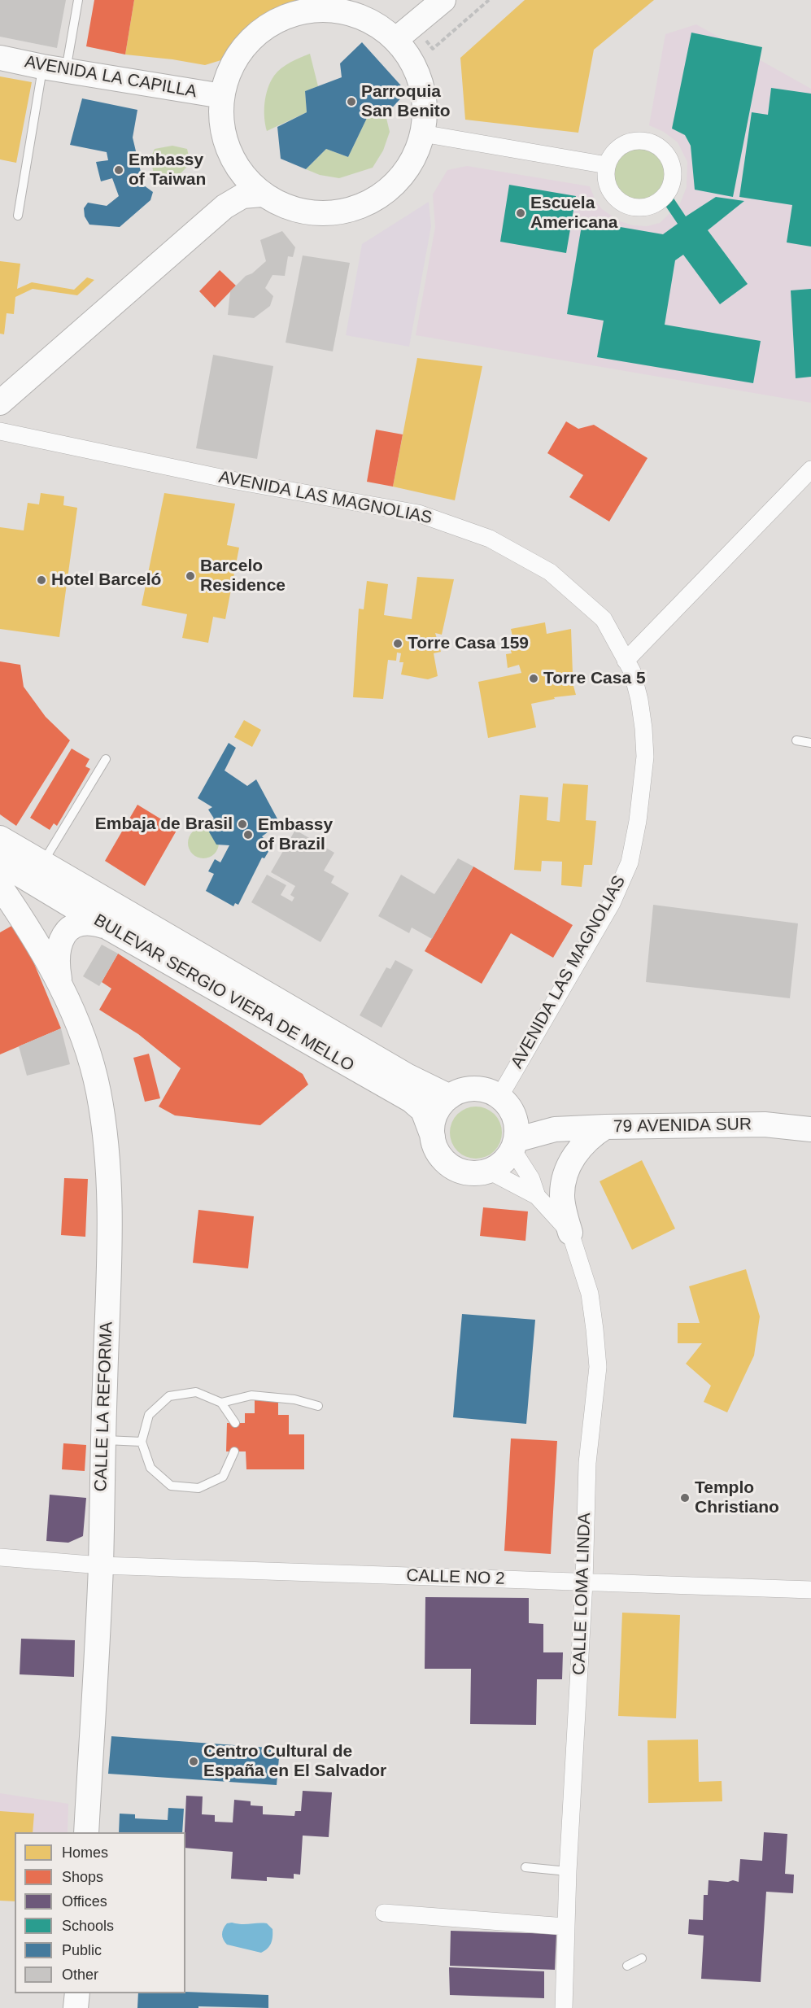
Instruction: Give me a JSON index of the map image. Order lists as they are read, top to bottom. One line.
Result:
{"streets":{"street":["AVENIDA LA CAPILLA","AVENIDA LAS MAGNOLIAS","BULEVAR SERGIO VIERA DE MELLO","79 AVENIDA SUR","CALLE LA REFORMA","CALLE NO 2","CALLE LOMA LINDA"]},"crossings":[["AVENIDA LAS MAGNOLIAS","BULEVAR SERGIO VIERA DE MELLO"],["AVENIDA LAS MAGNOLIAS","79 AVENIDA SUR"],["AVENIDA LAS MAGNOLIAS","CALLE LOMA LINDA"],["BULEVAR SERGIO VIERA DE MELLO","79 AVENIDA SUR"],["BULEVAR SERGIO VIERA DE MELLO","CALLE LA REFORMA"],["BULEVAR SERGIO VIERA DE MELLO","CALLE LOMA LINDA"],["79 AVENIDA SUR","CALLE LOMA LINDA"],["CALLE LA REFORMA","CALLE NO 2"],["CALLE NO 2","CALLE LOMA LINDA"]],"places":["Parroquia San Benito","Embassy of Taiwan","Escuela Americana","Barcelo Residence","Hotel Barceló","Torre Casa 159","Torre Casa 5","Embaja de Brasil","Embassy of Brazil","Templo Christiano","Centro Cultural de España en El Salvador"],"legend":["Homes","Shops","Offices","Schools","Public","Other"]}
